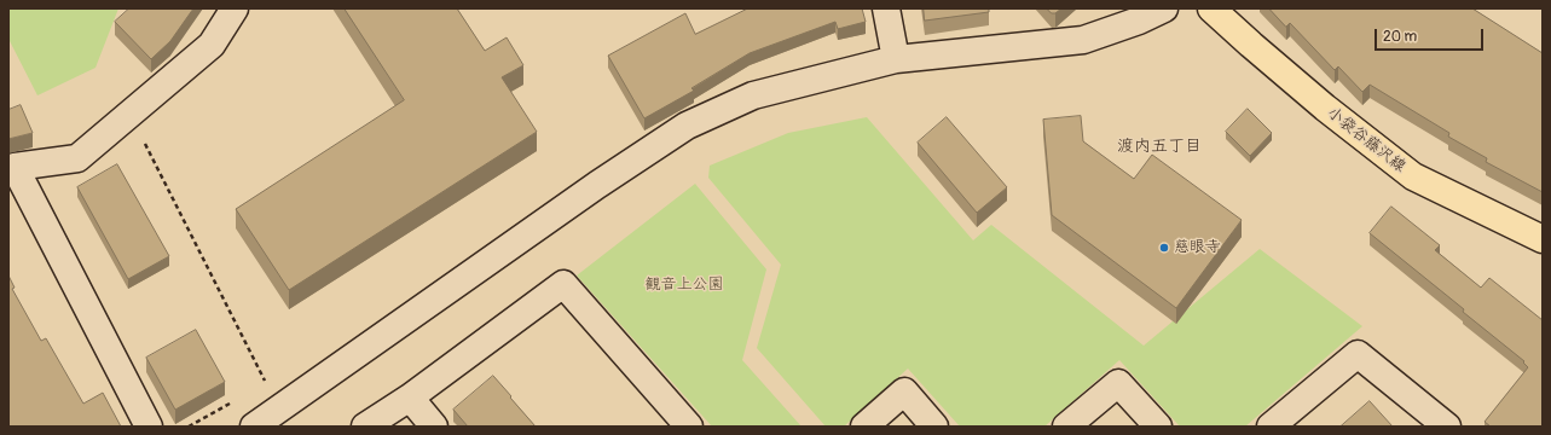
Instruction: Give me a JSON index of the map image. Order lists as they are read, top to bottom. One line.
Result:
{"streets":{"main road":["小袋谷藤沢線"]},"districts":["渡内五丁目"],"parks":["観音上公園"],"places":["慈眼寺"],"scale_bar":"20 m"}
